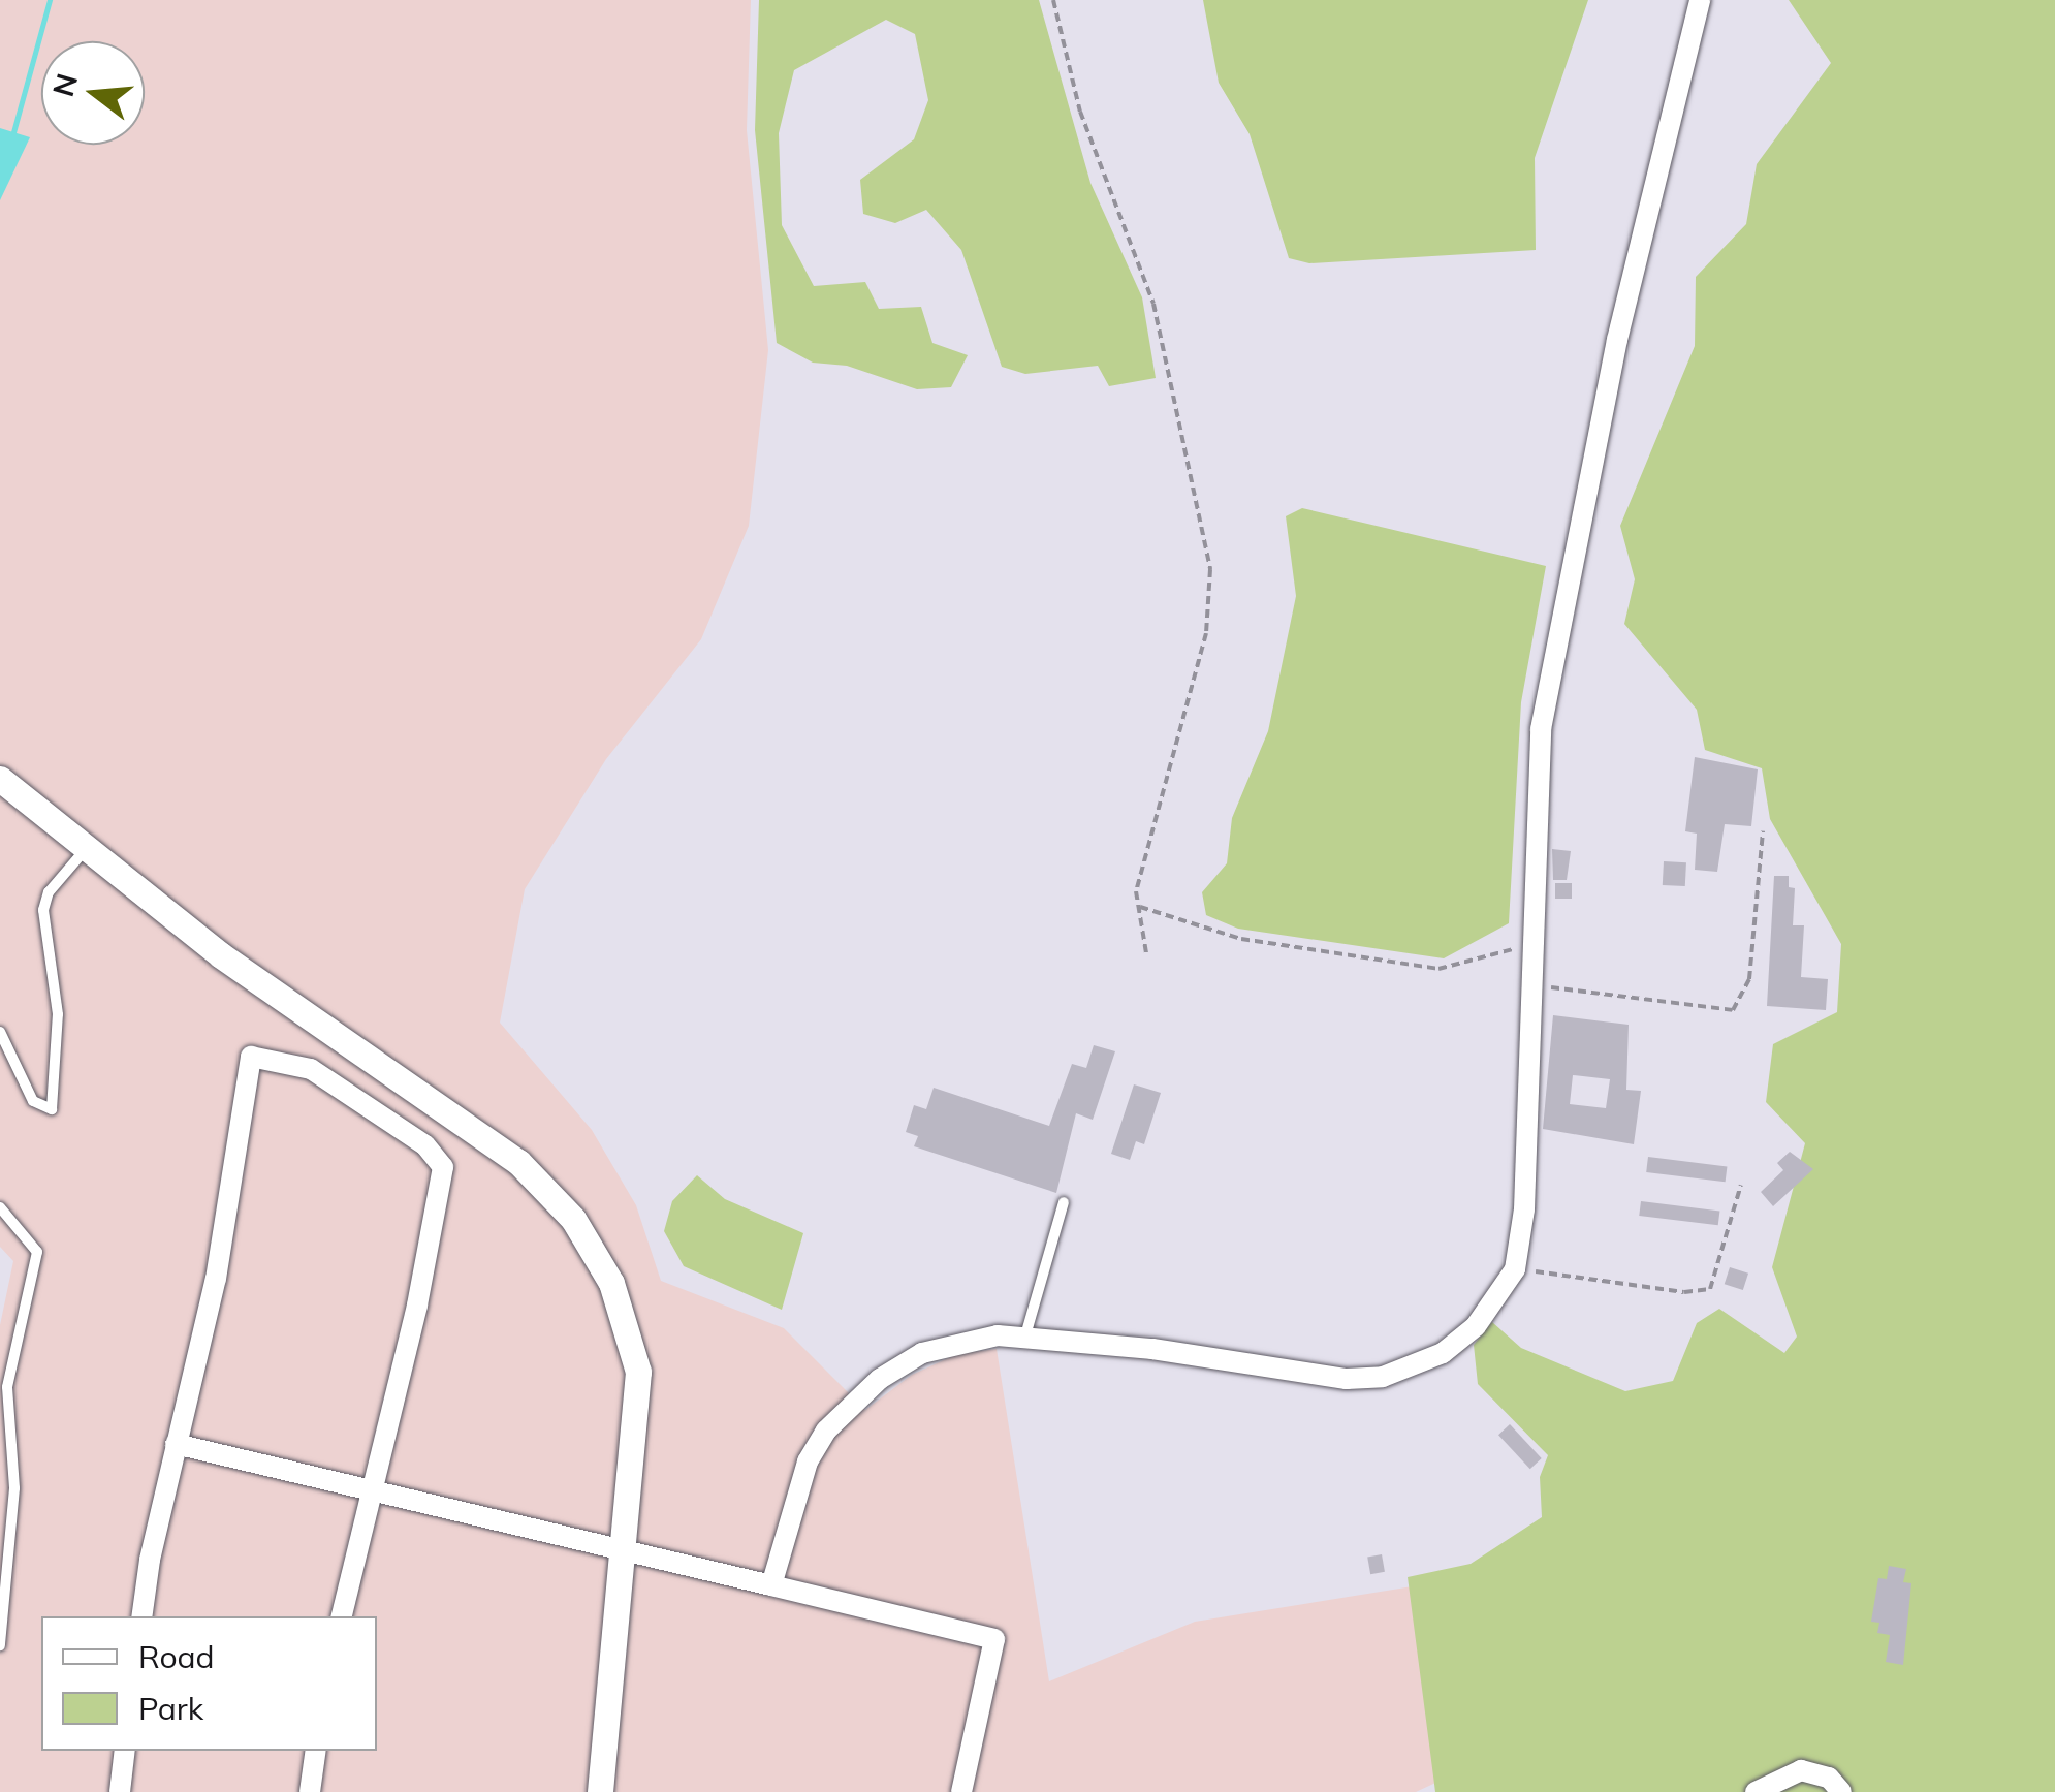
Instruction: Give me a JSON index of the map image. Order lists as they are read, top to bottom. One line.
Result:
{"legend":["Road","Park"],"north":"left"}
